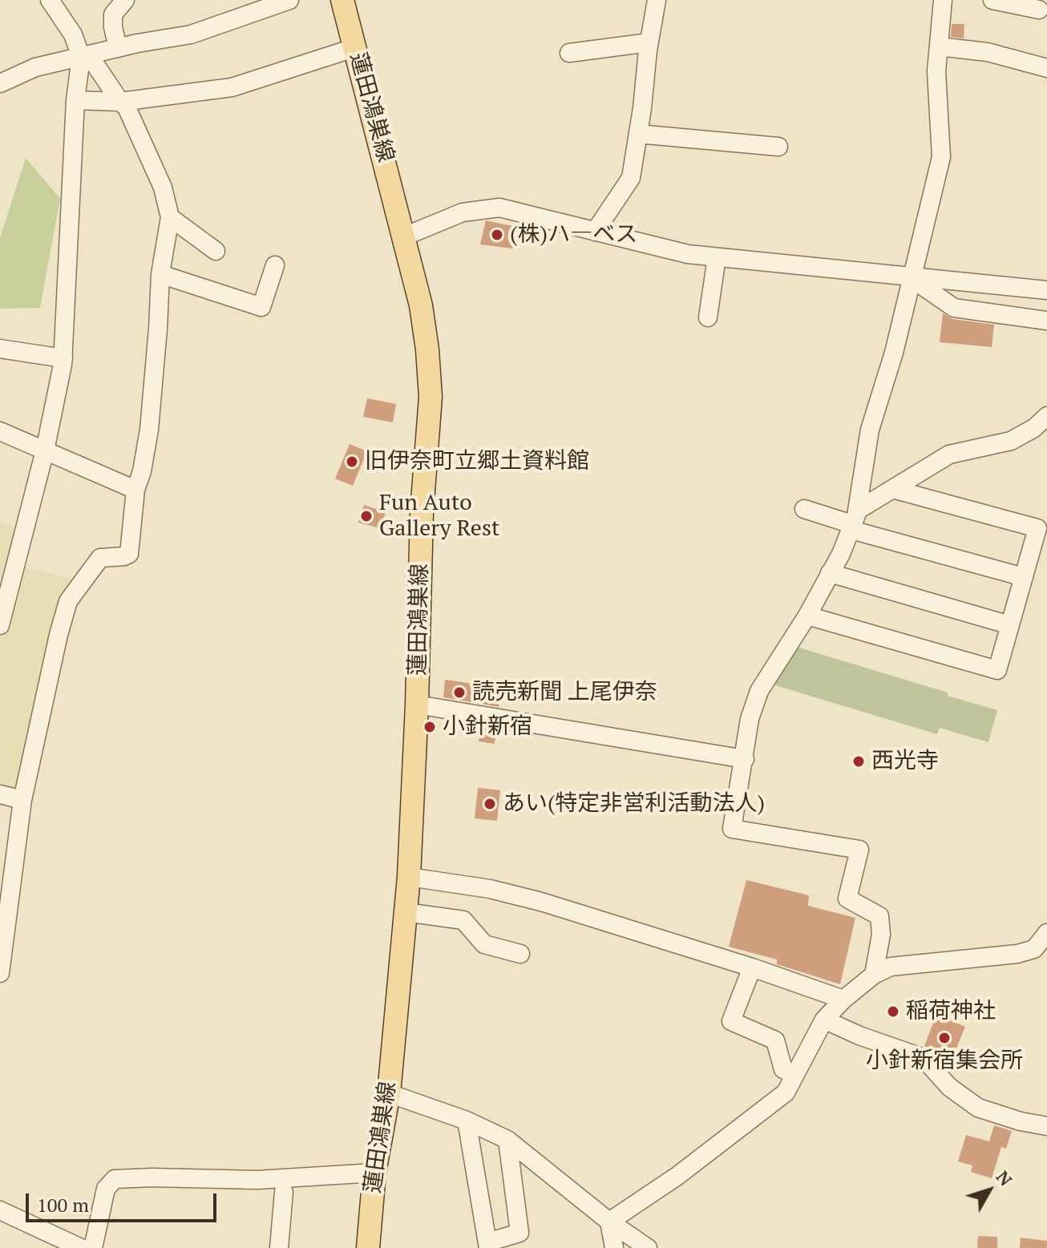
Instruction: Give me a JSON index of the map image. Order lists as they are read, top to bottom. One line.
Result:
{"streets":{"main road":["蓮田鴻巣線"]},"places":["(株)ハ―ベス","旧伊奈町立郷土資料館","Fun Auto Gallery Rest","読売新聞 上尾伊奈","小針新宿","西光寺","あい(特定非営利活動法人)","稲荷神社","小針新宿集会所"],"scale_bar":"100 m","north":"top right"}
